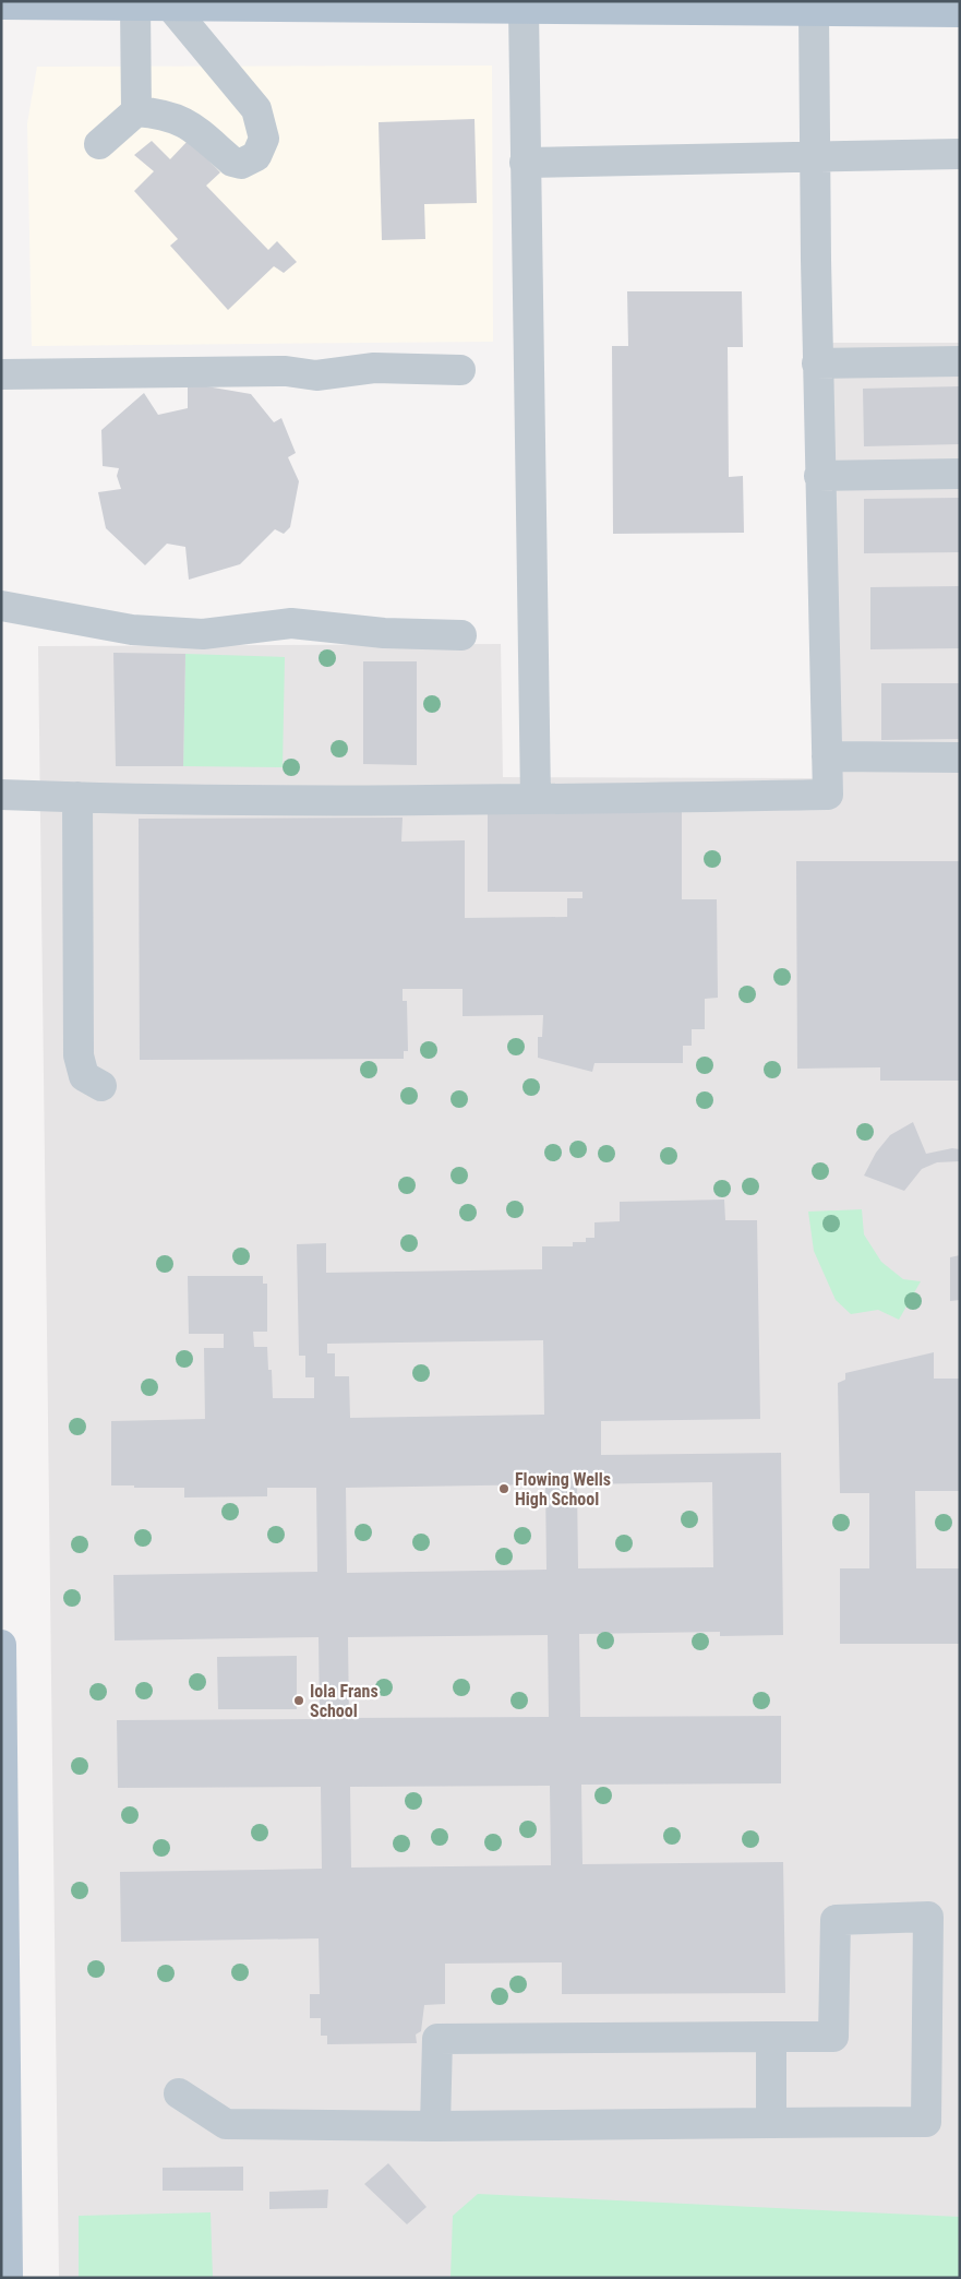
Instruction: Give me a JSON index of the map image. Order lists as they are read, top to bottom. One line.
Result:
{"places":["Flowing Wells High School","Iola Frans School"]}
